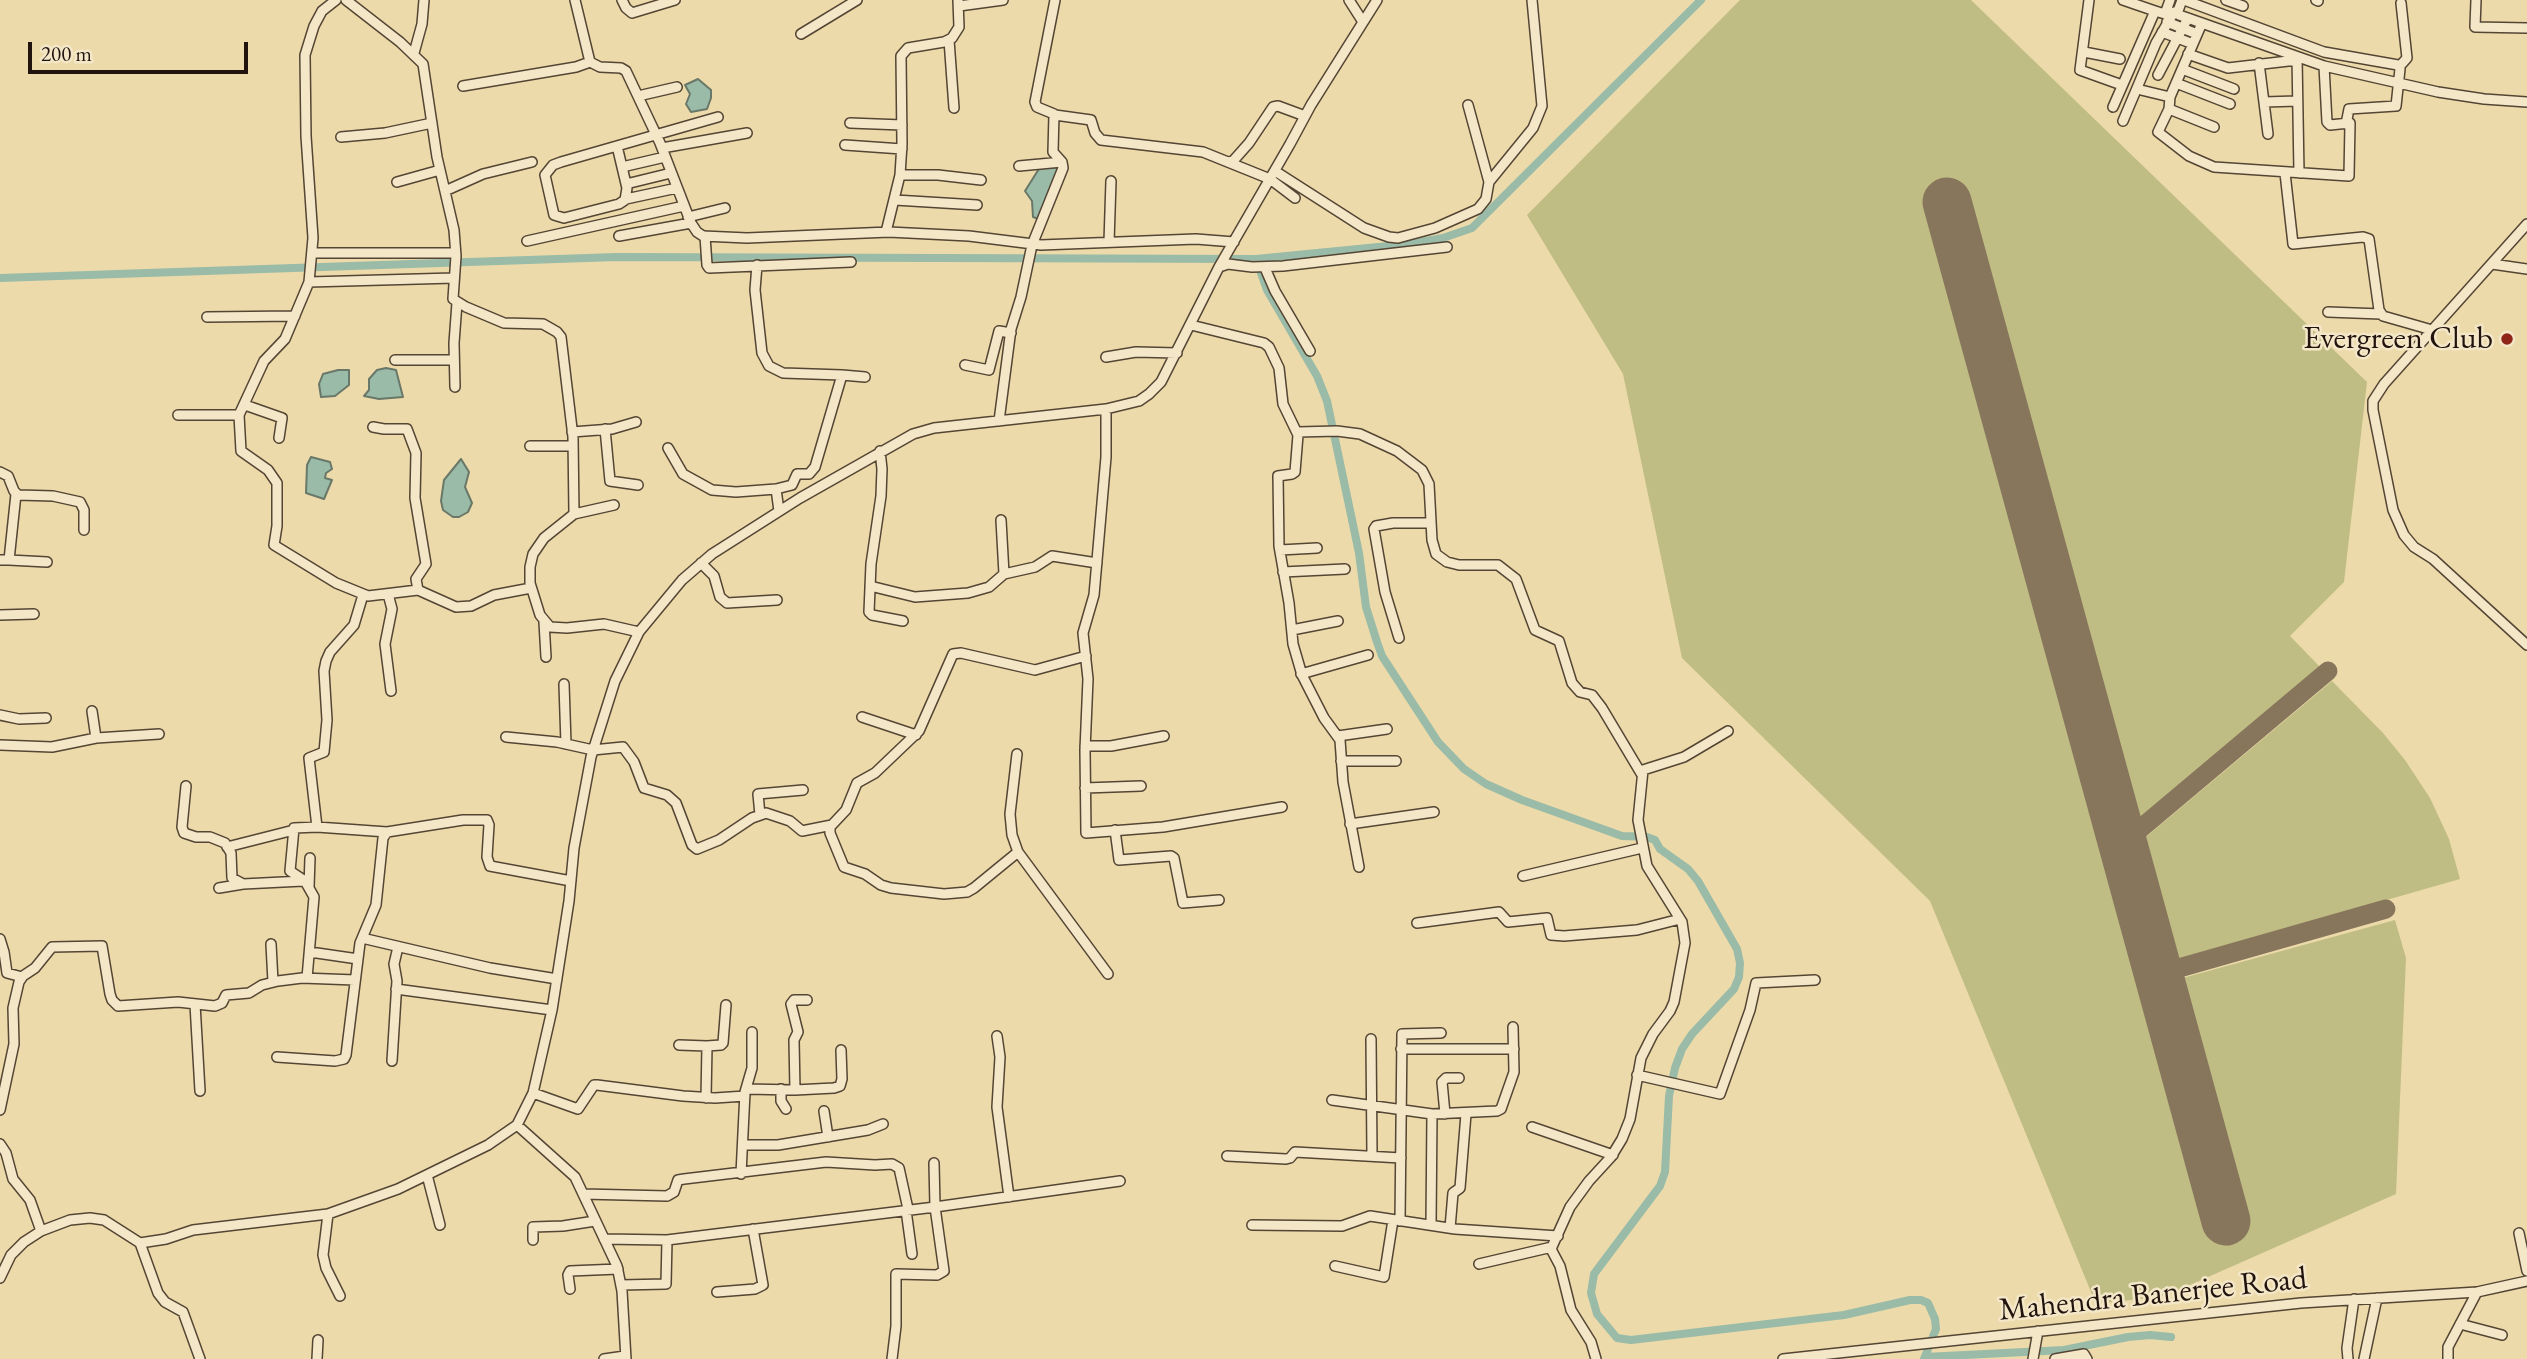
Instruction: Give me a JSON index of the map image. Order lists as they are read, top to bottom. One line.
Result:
{"streets":{"street":["Mahendra Banerjee Road"]},"places":["Evergreen Club"],"scale_bar":"200 m"}
